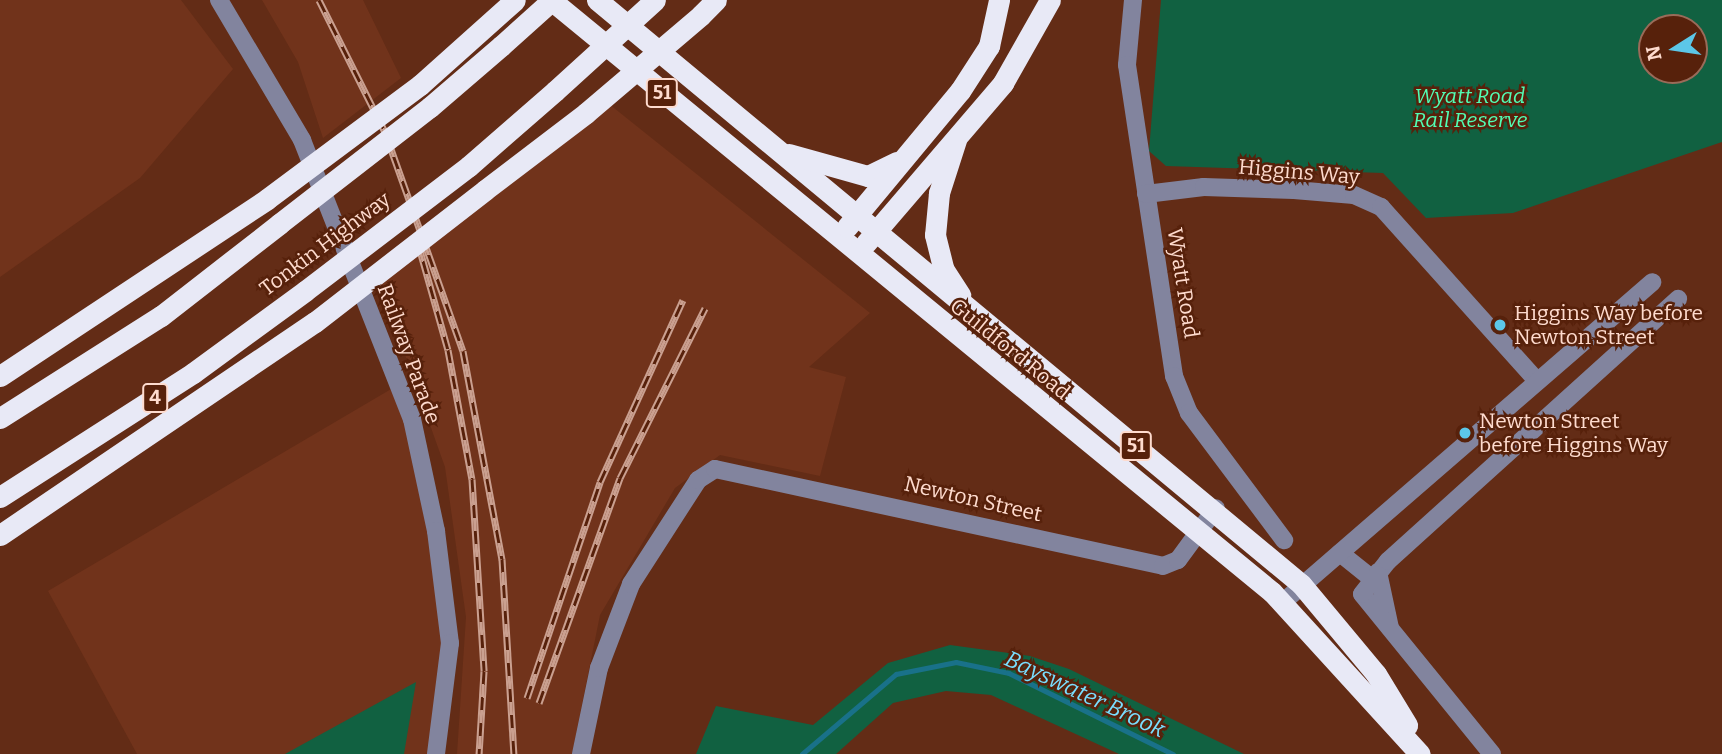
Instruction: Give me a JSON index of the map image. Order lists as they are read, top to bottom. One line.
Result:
{"streets":{"highway":["51","Tonkin Highway","Guildford Road","4"],"street":["Higgins Way","Wyatt Road","Railway Parade","Newton Street"]},"crossings":[["Higgins Way","Wyatt Road"],["Tonkin Highway","Guildford Road"],["Guildford Road","Newton Street"]],"water":["Bayswater Brook"],"parks":["Wyatt Road Rail Reserve"],"places":["Higgins Way before Newton Street","Newton Street before Higgins Way"],"north":"left"}
